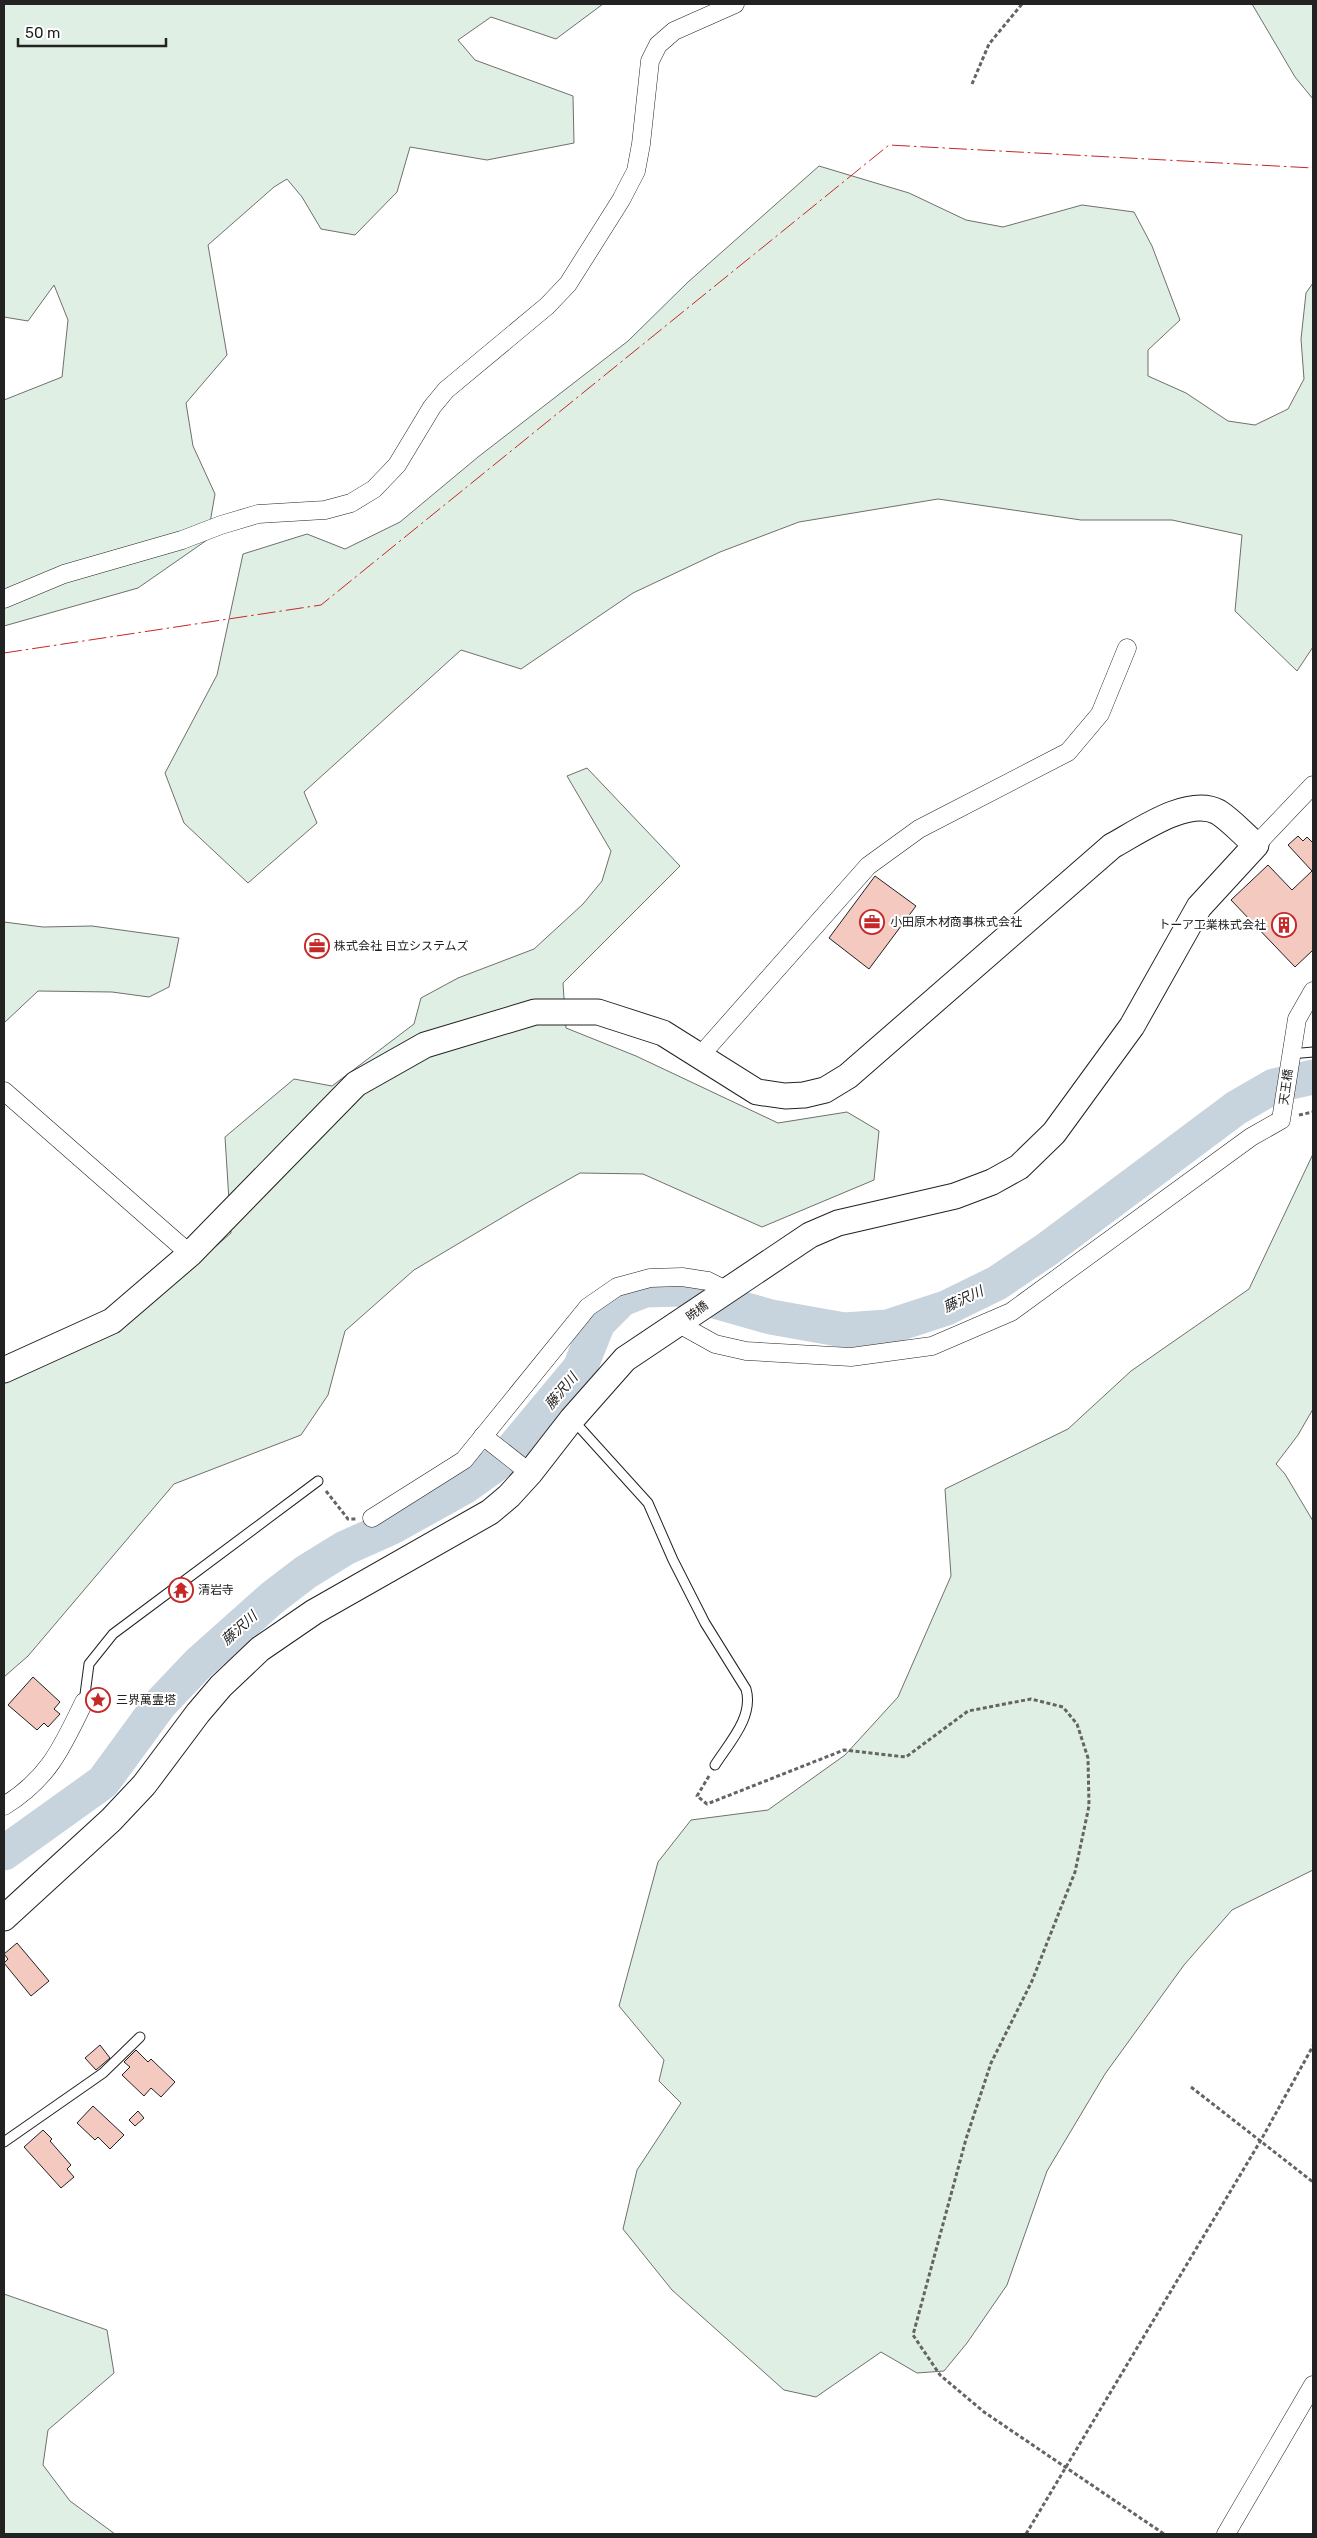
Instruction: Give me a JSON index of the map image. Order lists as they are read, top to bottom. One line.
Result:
{"streets":{"street":["天王橋","暁橋"]},"crossings":[["天王橋","暁橋"]],"water":["藤沢川"],"places":{"office":["小田原木材商事株式会社","株式会社 日立システムズ"],"building":["トーア工業株式会社"],"temple":["清岩寺"],"place":["三界萬霊塔"]},"scale_bar":"50 m"}
